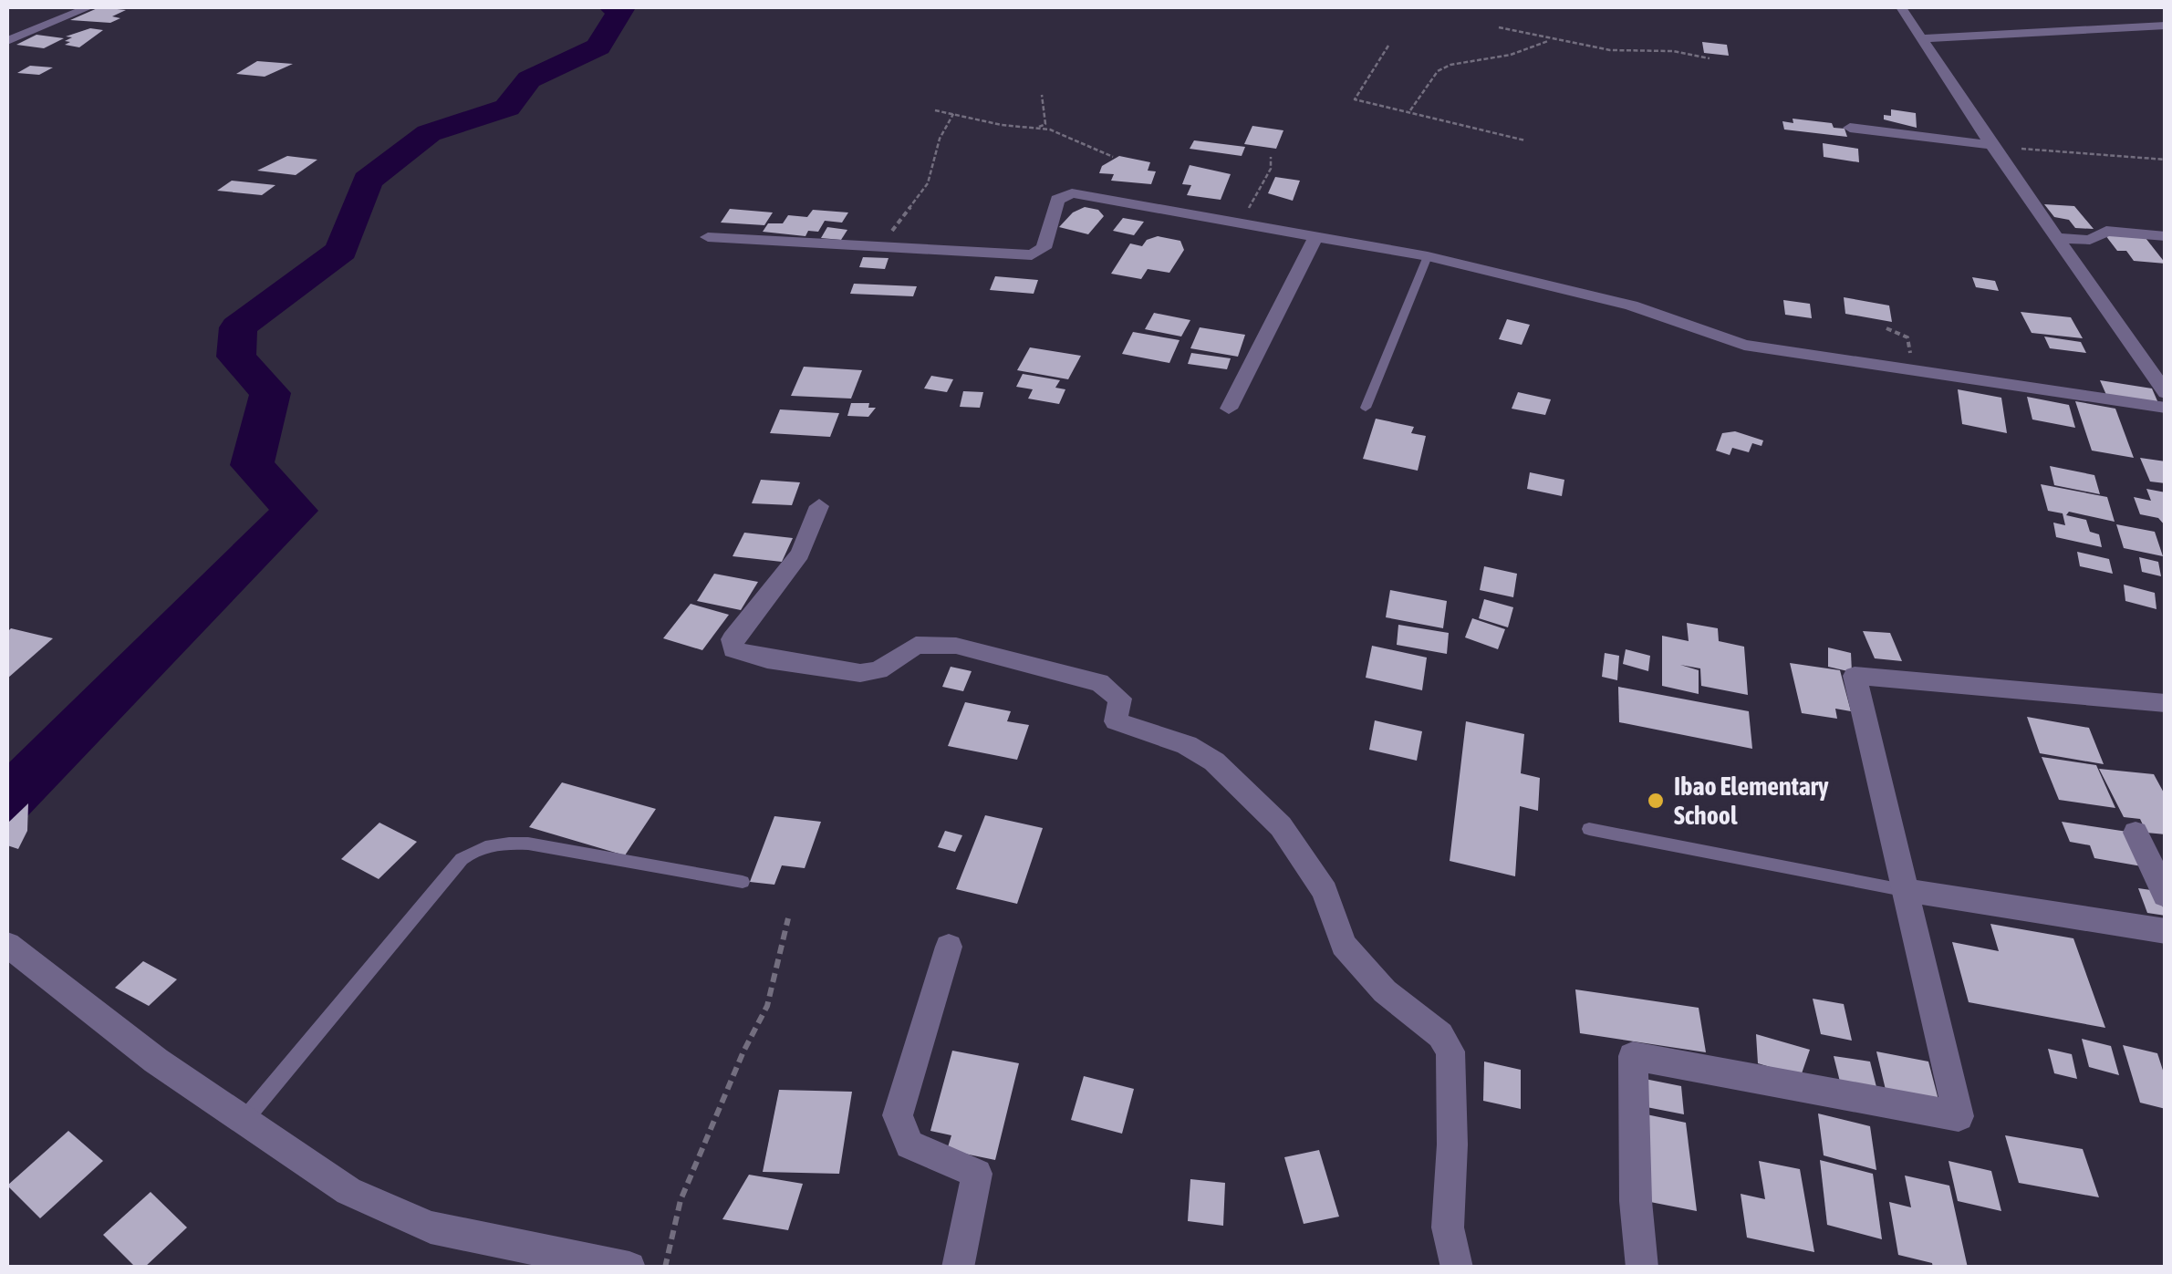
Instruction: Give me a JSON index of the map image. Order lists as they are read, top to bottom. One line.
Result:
{"places":["Ibao Elementary School"]}
